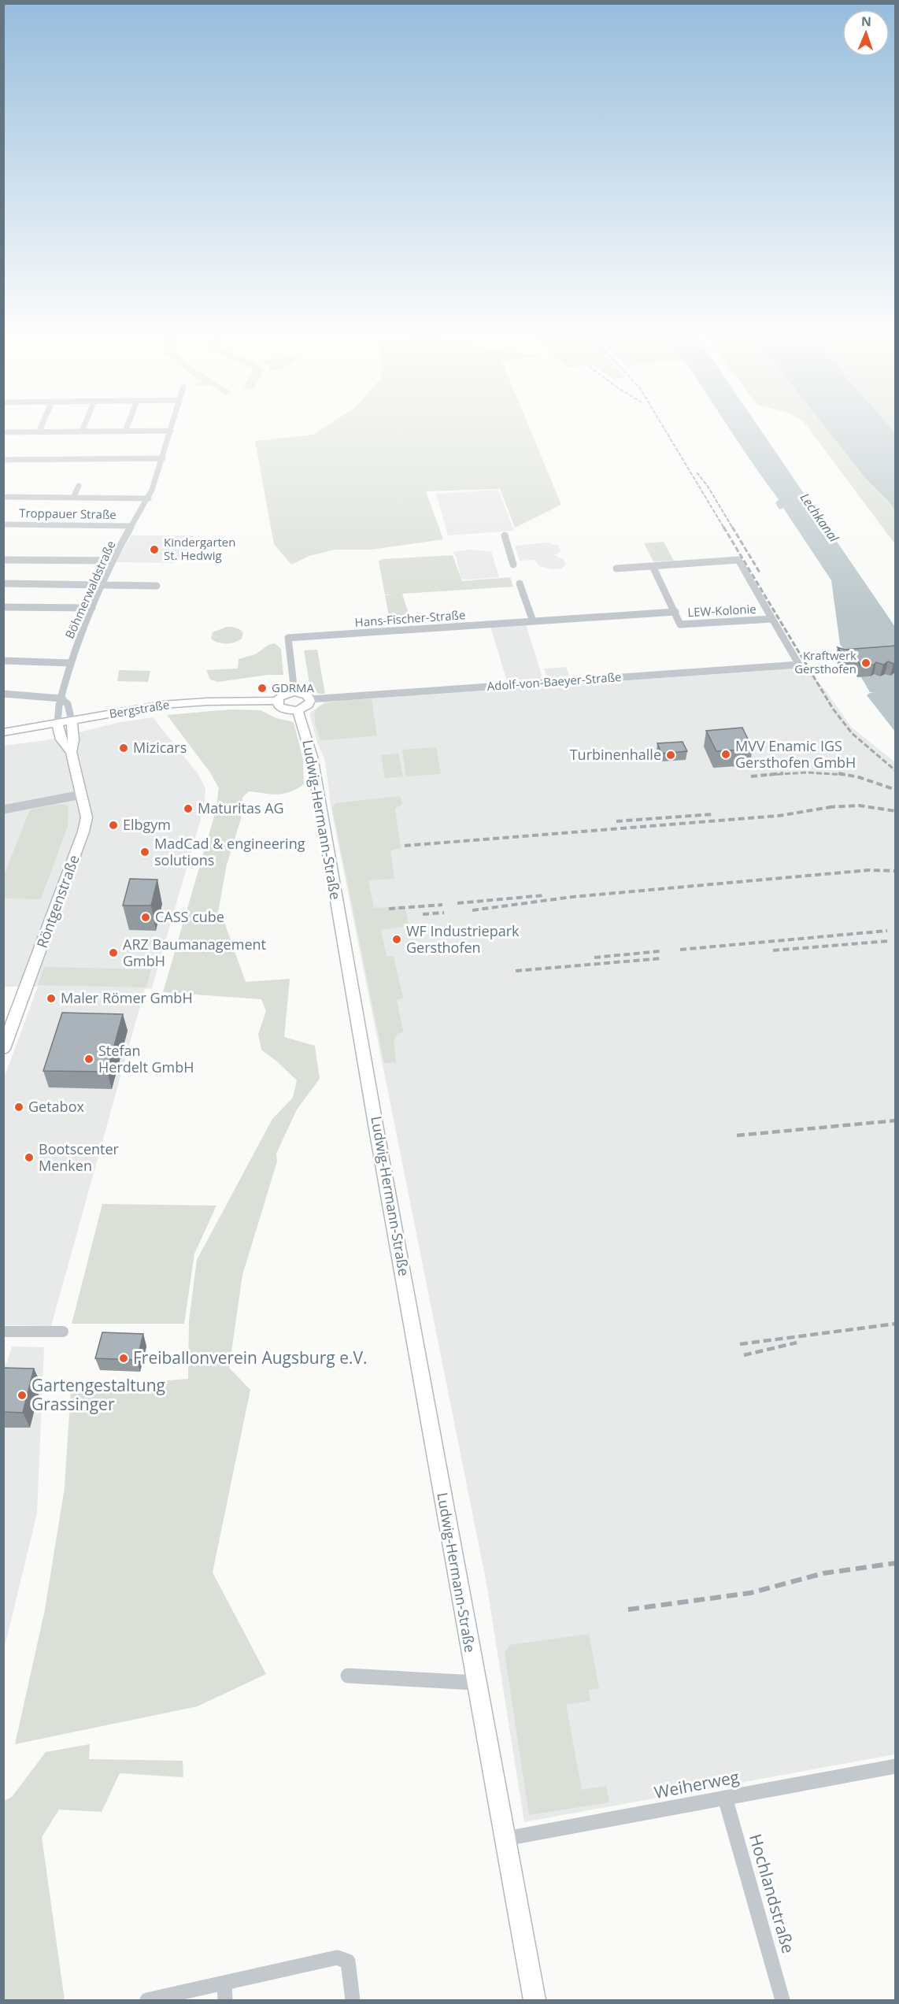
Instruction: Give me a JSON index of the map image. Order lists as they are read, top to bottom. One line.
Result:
{"streets":{"street":["Troppauer Straße","Böhmerwaldstraße","LEW-Kolonie","Hans-Fischer-Straße","Adolf-von-Baeyer-Straße","Bergstraße","Ludwig-Hermann-Straße","Röntgenstraße","Weiherweg","Hochlandstraße"]},"crossings":[["Troppauer Straße","Böhmerwaldstraße"],["Böhmerwaldstraße","Bergstraße"],["Böhmerwaldstraße","Röntgenstraße"],["LEW-Kolonie","Hans-Fischer-Straße"],["LEW-Kolonie","Adolf-von-Baeyer-Straße"],["Hans-Fischer-Straße","Adolf-von-Baeyer-Straße"],["Bergstraße","Röntgenstraße"],["Ludwig-Hermann-Straße","Weiherweg"],["Weiherweg","Hochlandstraße"]],"water":["Lechkanal"],"places":["Kindergarten St. Hedwig","Kraftwerk Gersthofen","GDRMA","Mizicars","MVV Enamic IGS Gersthofen GmbH","Turbinenhalle","Maturitas AG","Elbgym","MadCad & engineering solutions","CASS cube","WF Industriepark Gersthofen","ARZ Baumanagement GmbH","Maler Römer GmbH","Stefan Herdelt GmbH","Getabox","Bootscenter Menken","Freiballonverein Augsburg e.V.","Gartengestaltung Grassinger"],"north":"top"}
